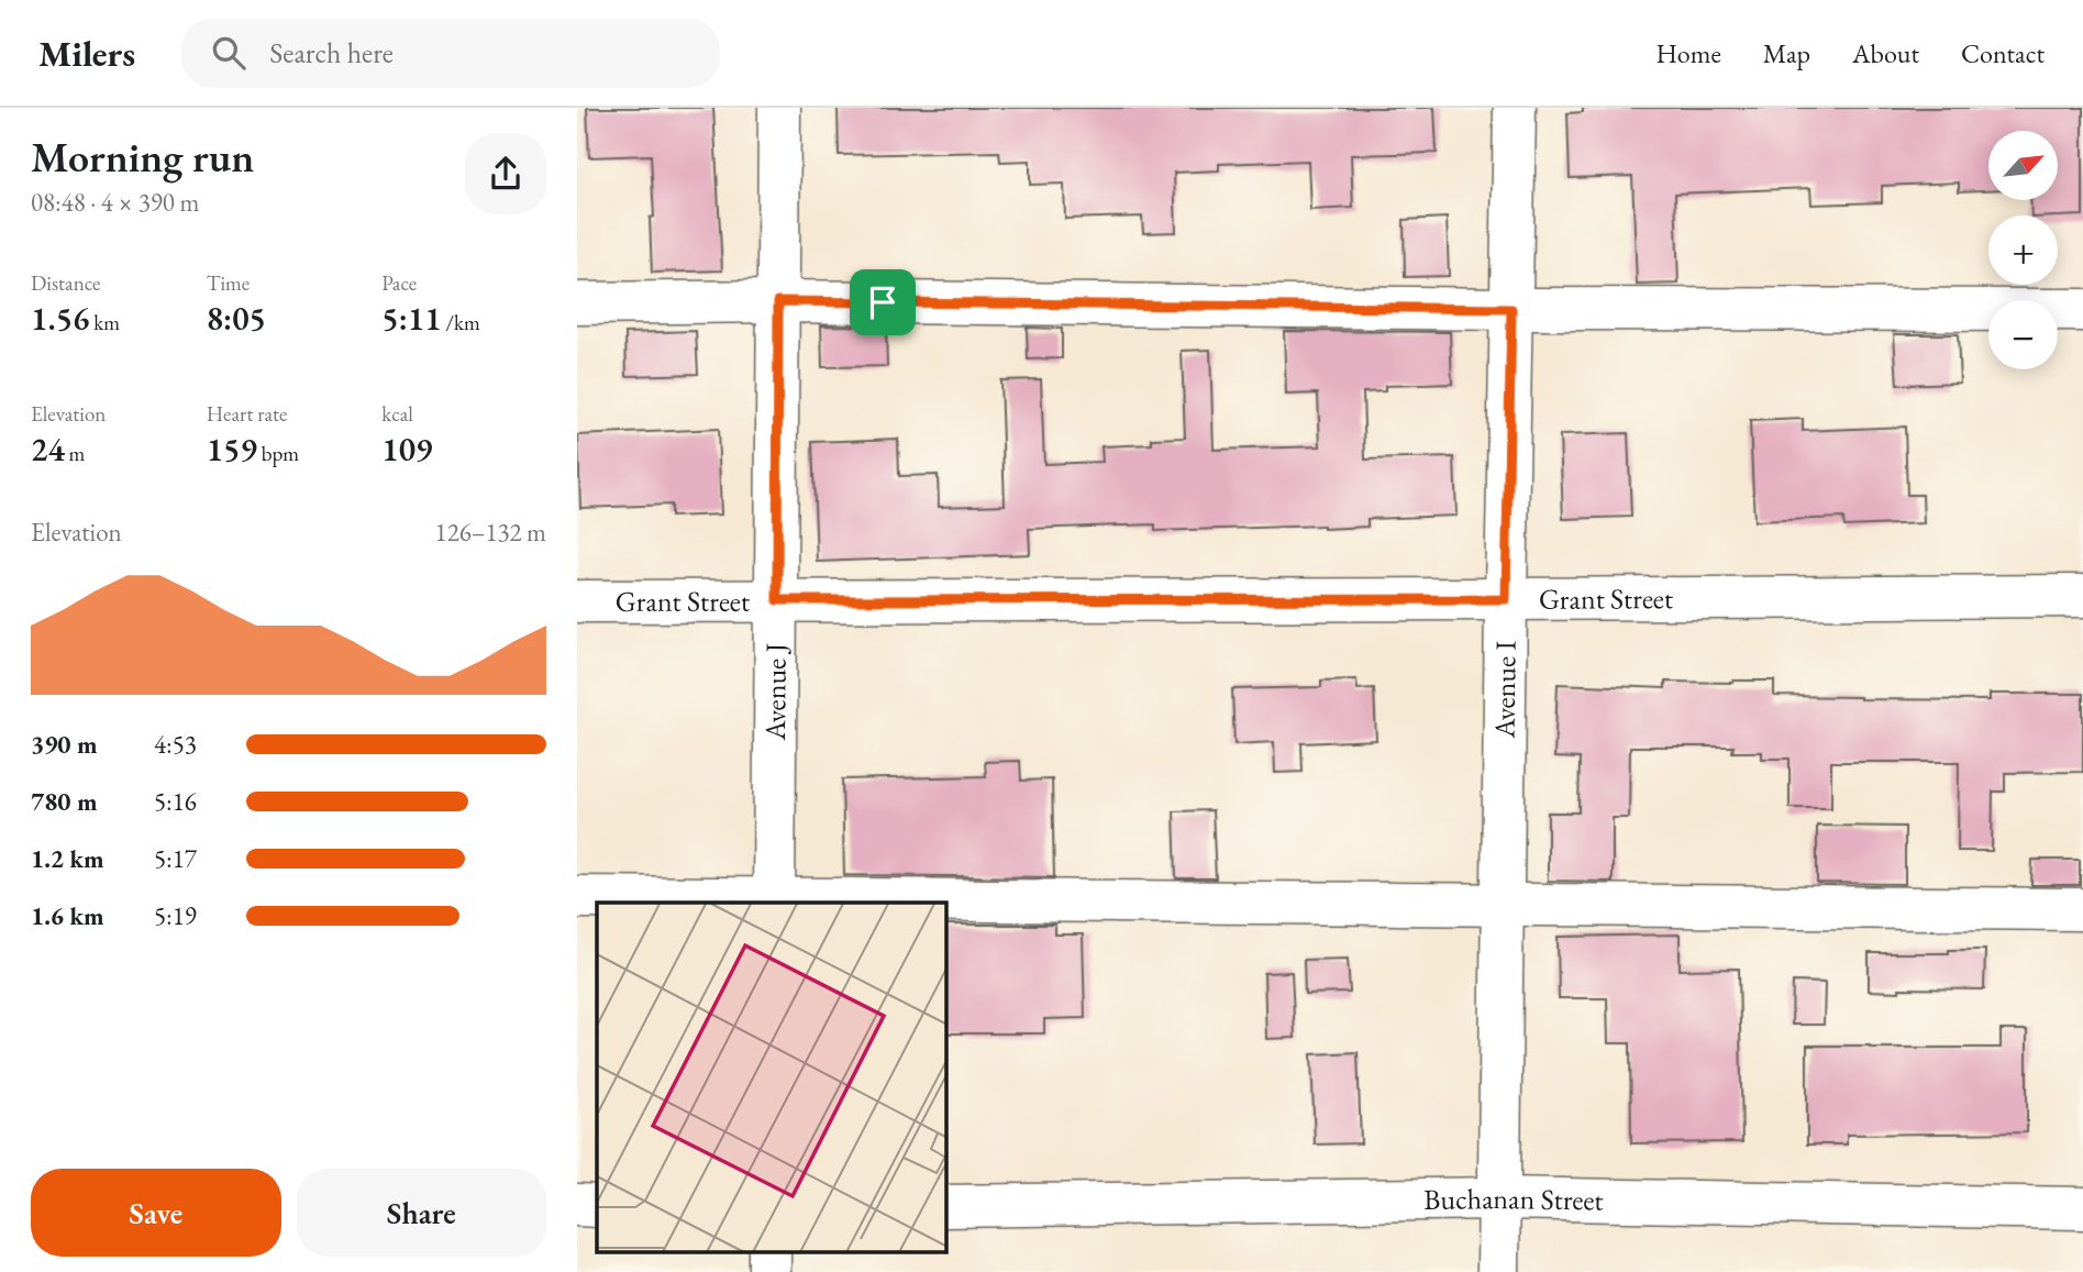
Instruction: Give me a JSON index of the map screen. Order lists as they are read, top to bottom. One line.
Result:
{"streets":{"street":["Grant Street","Avenue I","Avenue J","Buchanan Street"]},"crossings":[["Grant Street","Avenue I"],["Grant Street","Avenue J"],["Avenue I","Buchanan Street"]],"north":"top right","page":{"header":"Milers","search":"Search here","nav":["Home","Map","About","Contact"],"heading":["Morning run","08:48 · 4 × 390 m"],"map_buttons":["+","−"],"stats":[["Distance","1.56 km"],["Time","8:05"],["Pace","5:11 /km"],["Elevation","24 m"],["Heart rate","159 bpm"],["kcal","109"]],"chart":["Elevation","126–132 m"],"list":[{"name":"390 m","note":"4:53"},{"name":"780 m","note":"5:16"},{"name":"1.2 km","note":"5:17"},{"name":"1.6 km","note":"5:19"}],"buttons":["Save","Share"]}}
